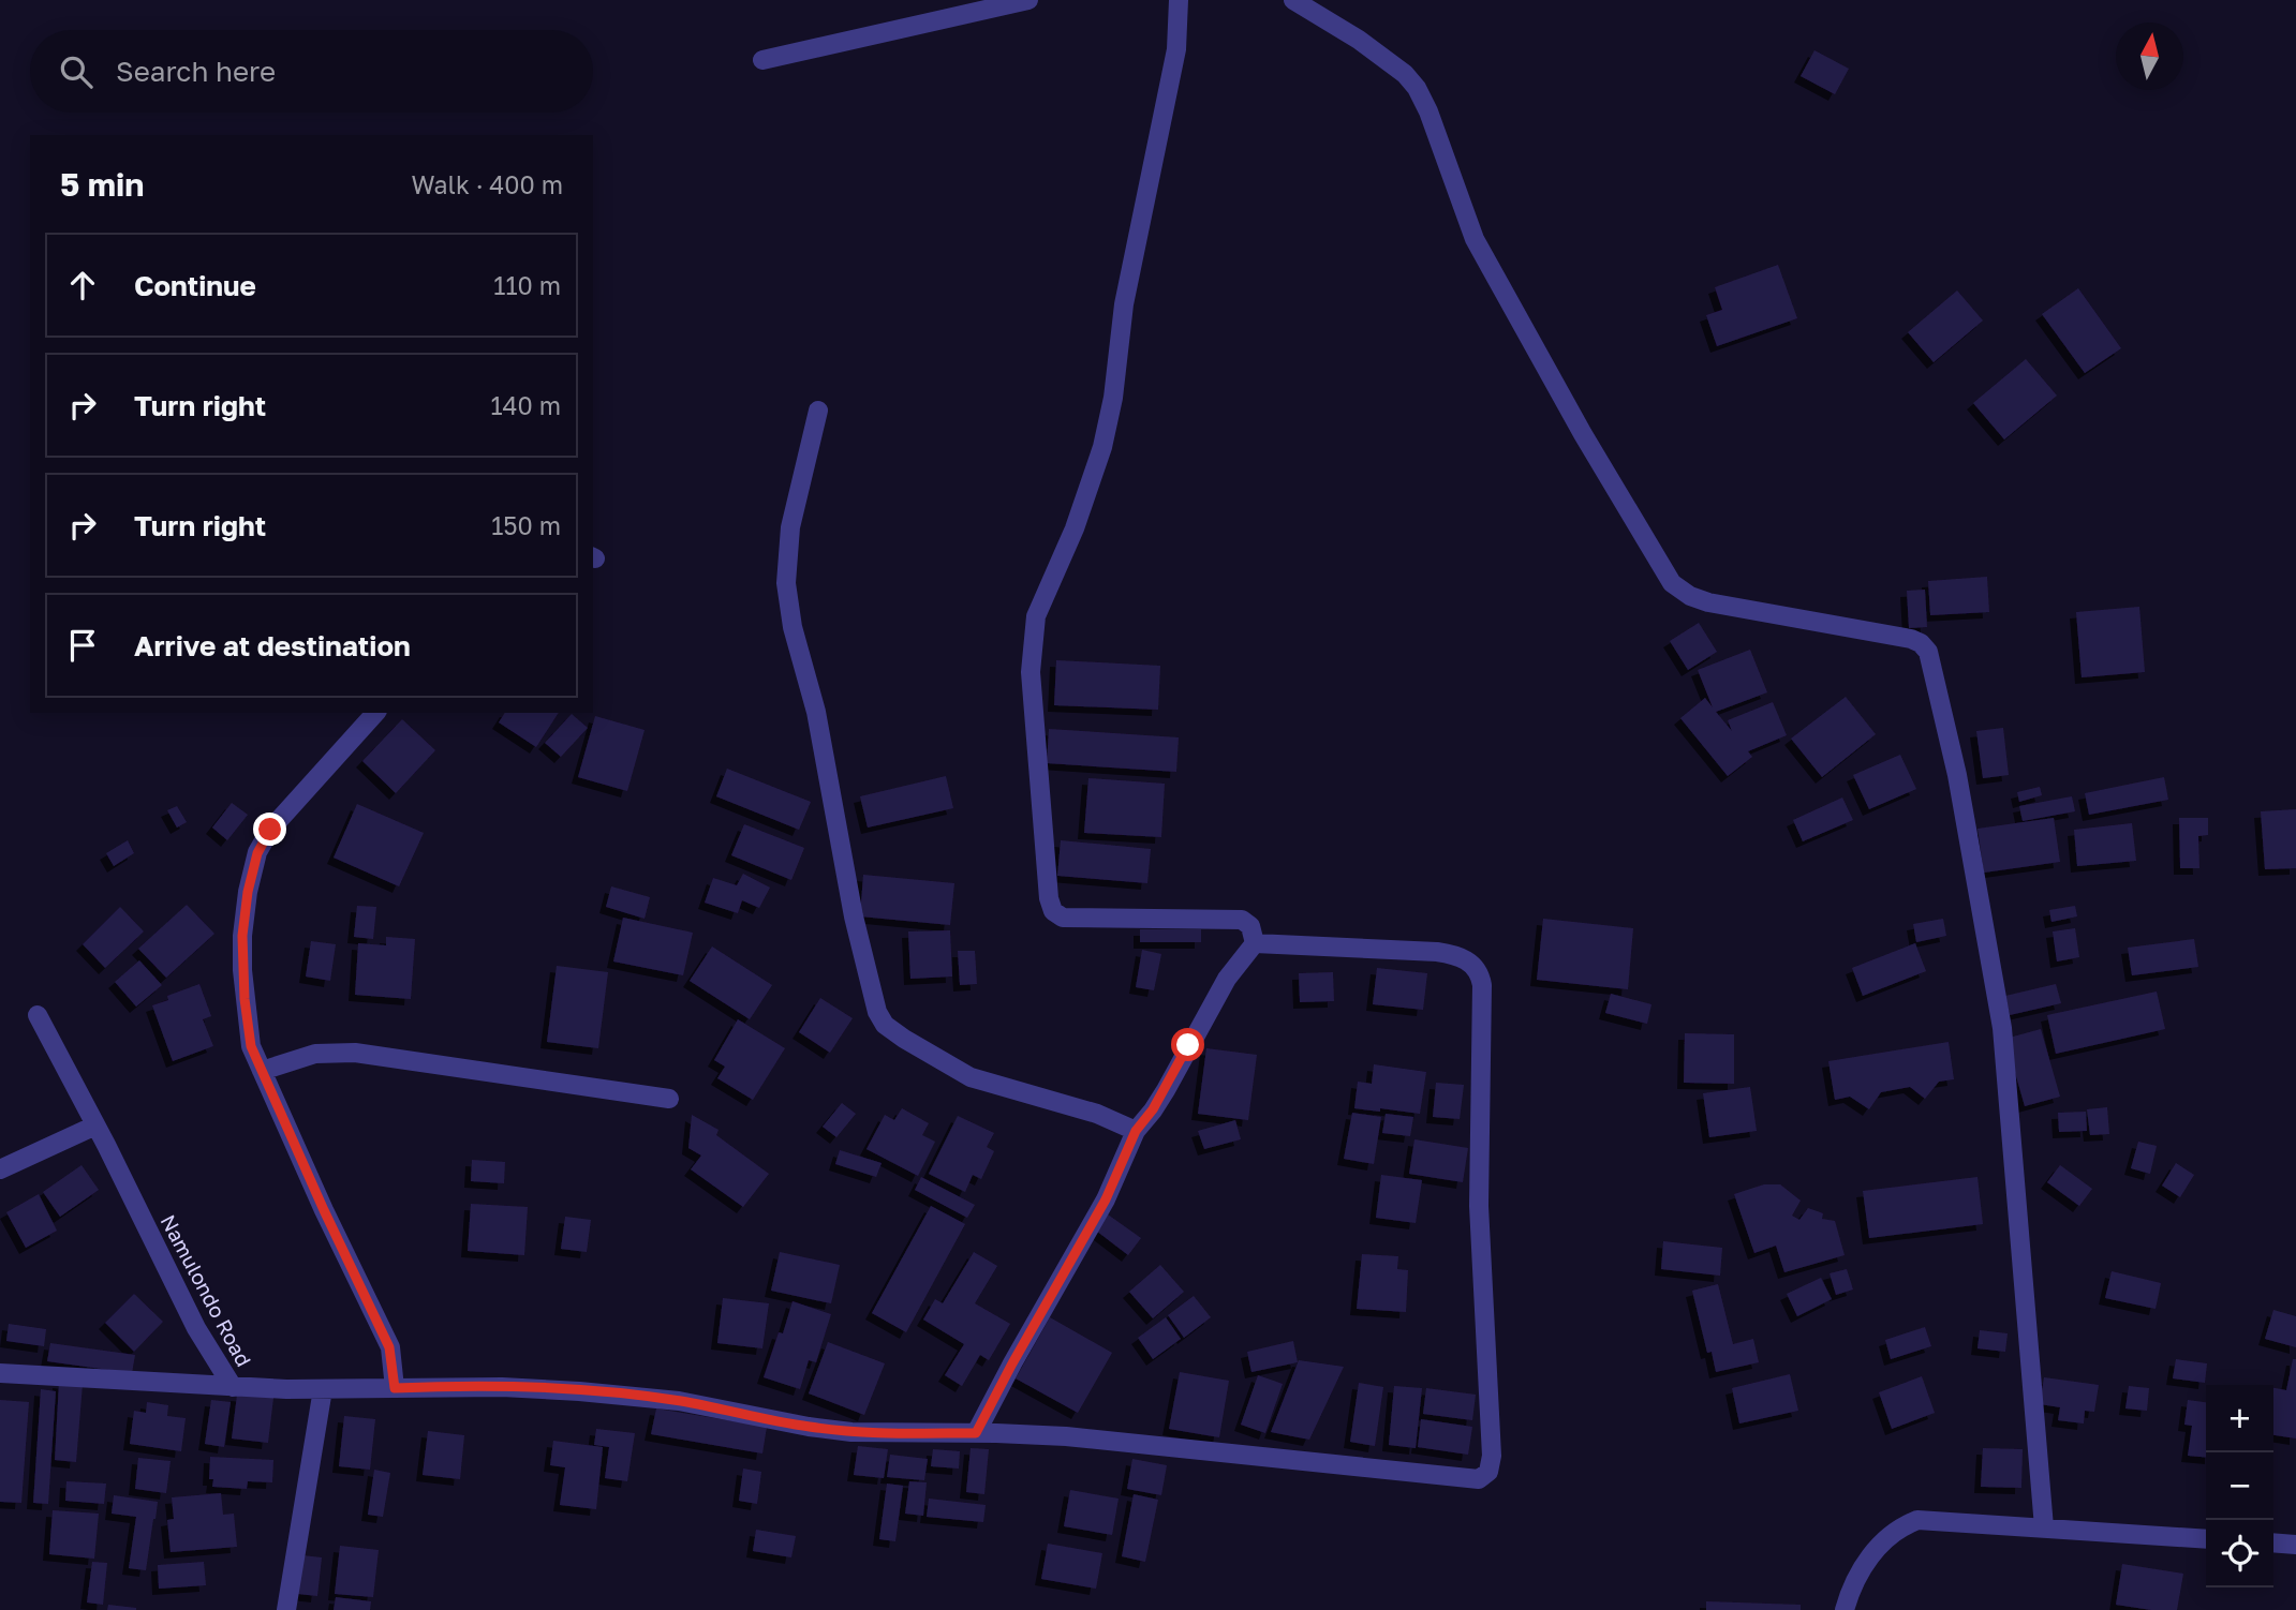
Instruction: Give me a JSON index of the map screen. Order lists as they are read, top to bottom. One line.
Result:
{"streets":{"street":["Namulondo Road"]},"north":"top","page":{"search":"Search here","heading":["5 min","Walk · 400 m"],"list":[["Continue","110 m"],["Turn right","140 m"],["Turn right","150 m"],"Arrive at destination"],"map_buttons":["+","−"]}}
